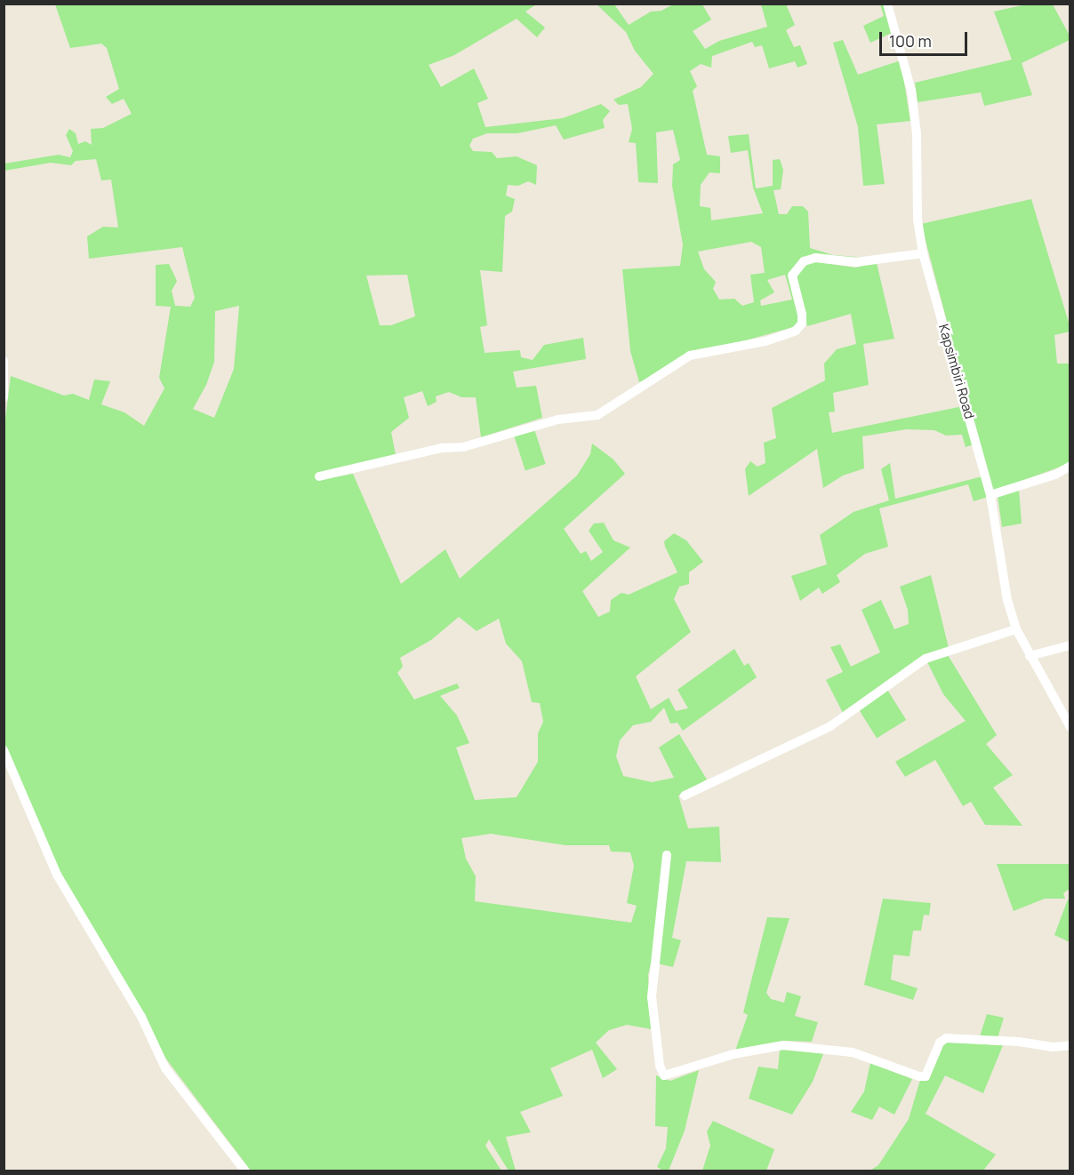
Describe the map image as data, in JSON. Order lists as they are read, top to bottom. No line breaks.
{"streets":{"street":["Kapsimbiri Road"]},"scale_bar":"100 m"}
